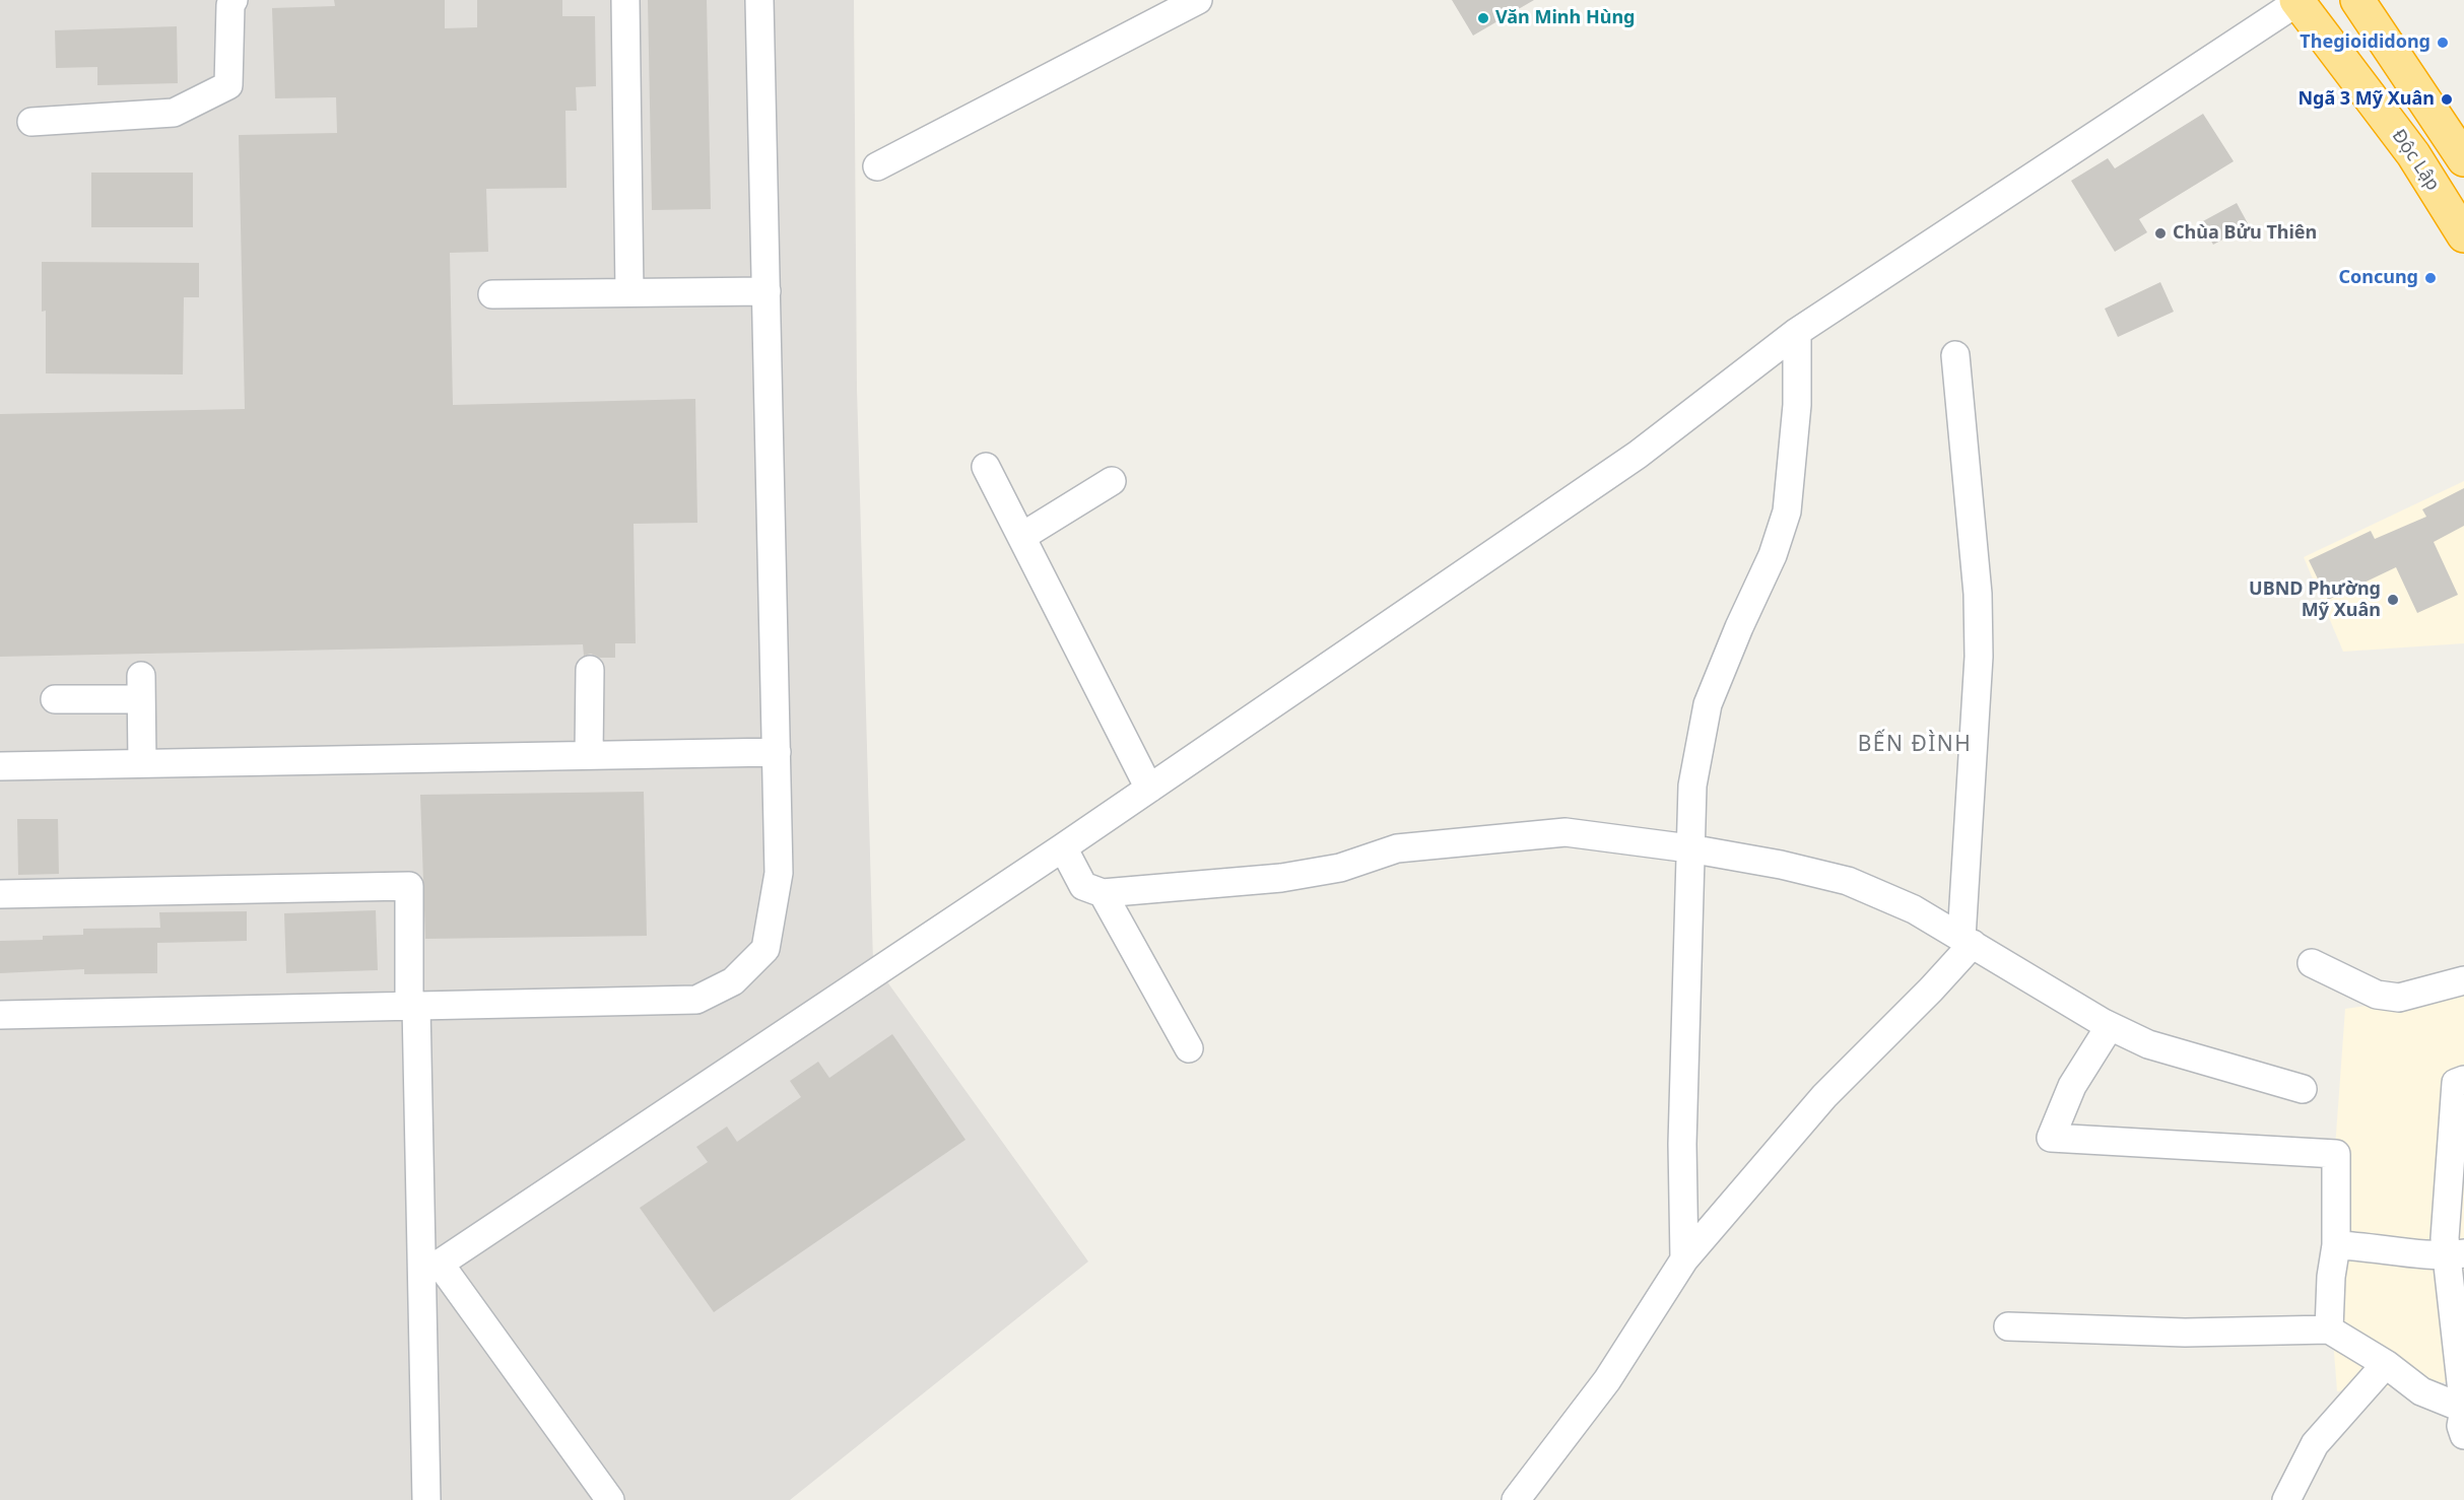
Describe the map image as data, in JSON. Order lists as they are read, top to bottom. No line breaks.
{"streets":{"highway":["Độc Lập"]},"districts":["BẾN ĐÌNH"],"places":["Văn Minh Hùng","Thegioididong","Ngã 3 Mỹ Xuân","Chùa Bửu Thiên","Concung","UBND Phường Mỹ Xuân"]}
